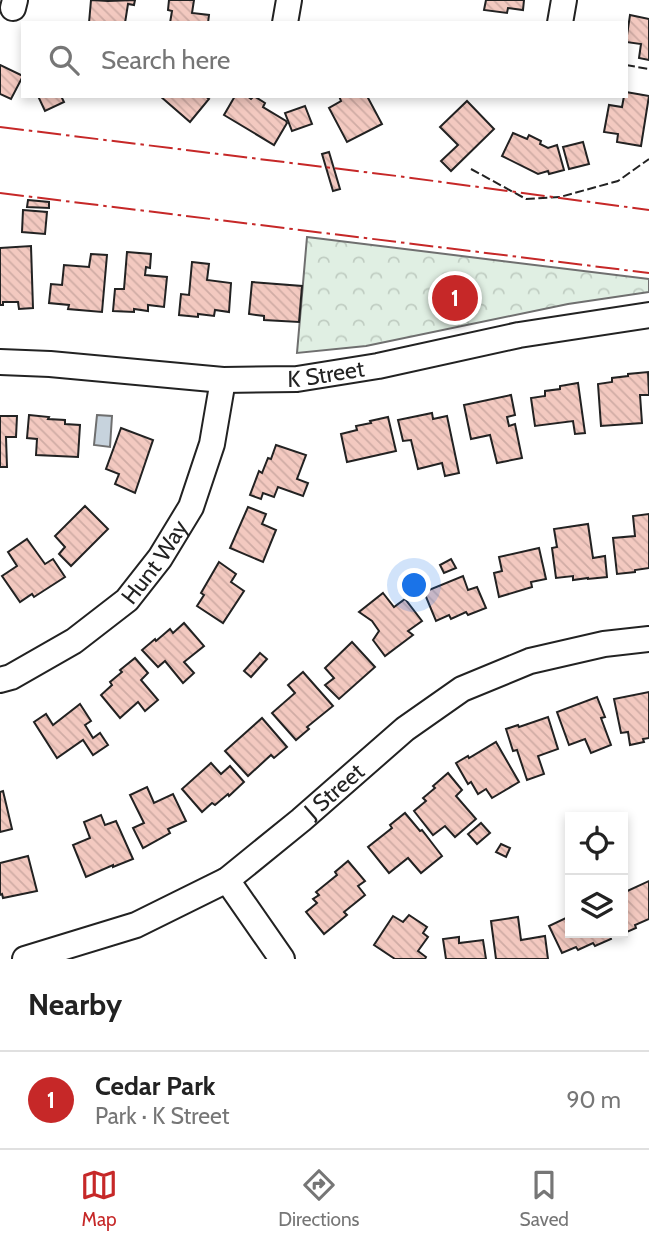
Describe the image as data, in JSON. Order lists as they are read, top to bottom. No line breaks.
{"streets":{"street":["K Street","Hunt Way","J Street"]},"crossings":[["K Street","Hunt Way"]],"page":{"search":"Search here","pins":"1","heading":"Nearby","list":[{"mark":"1","name":"Cedar Park","note":"Park · K Street","value":"90 m"}],"nav":["Map","Directions","Saved"]}}
